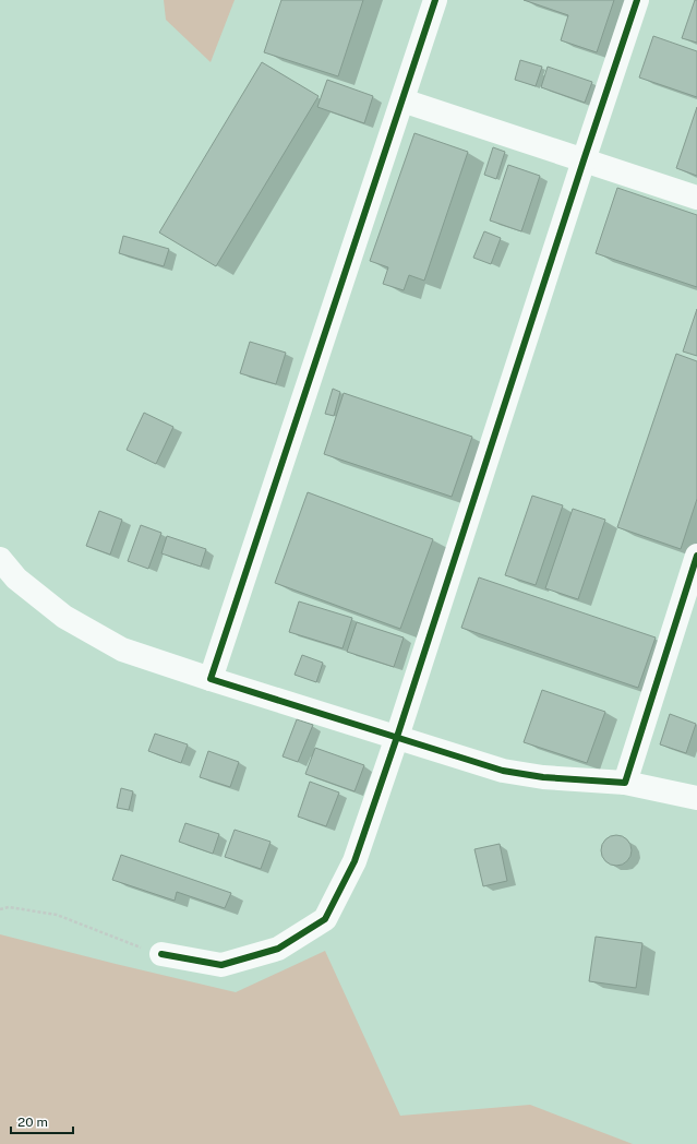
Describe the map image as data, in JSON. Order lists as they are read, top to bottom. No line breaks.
{"scale_bar":"20 m"}
